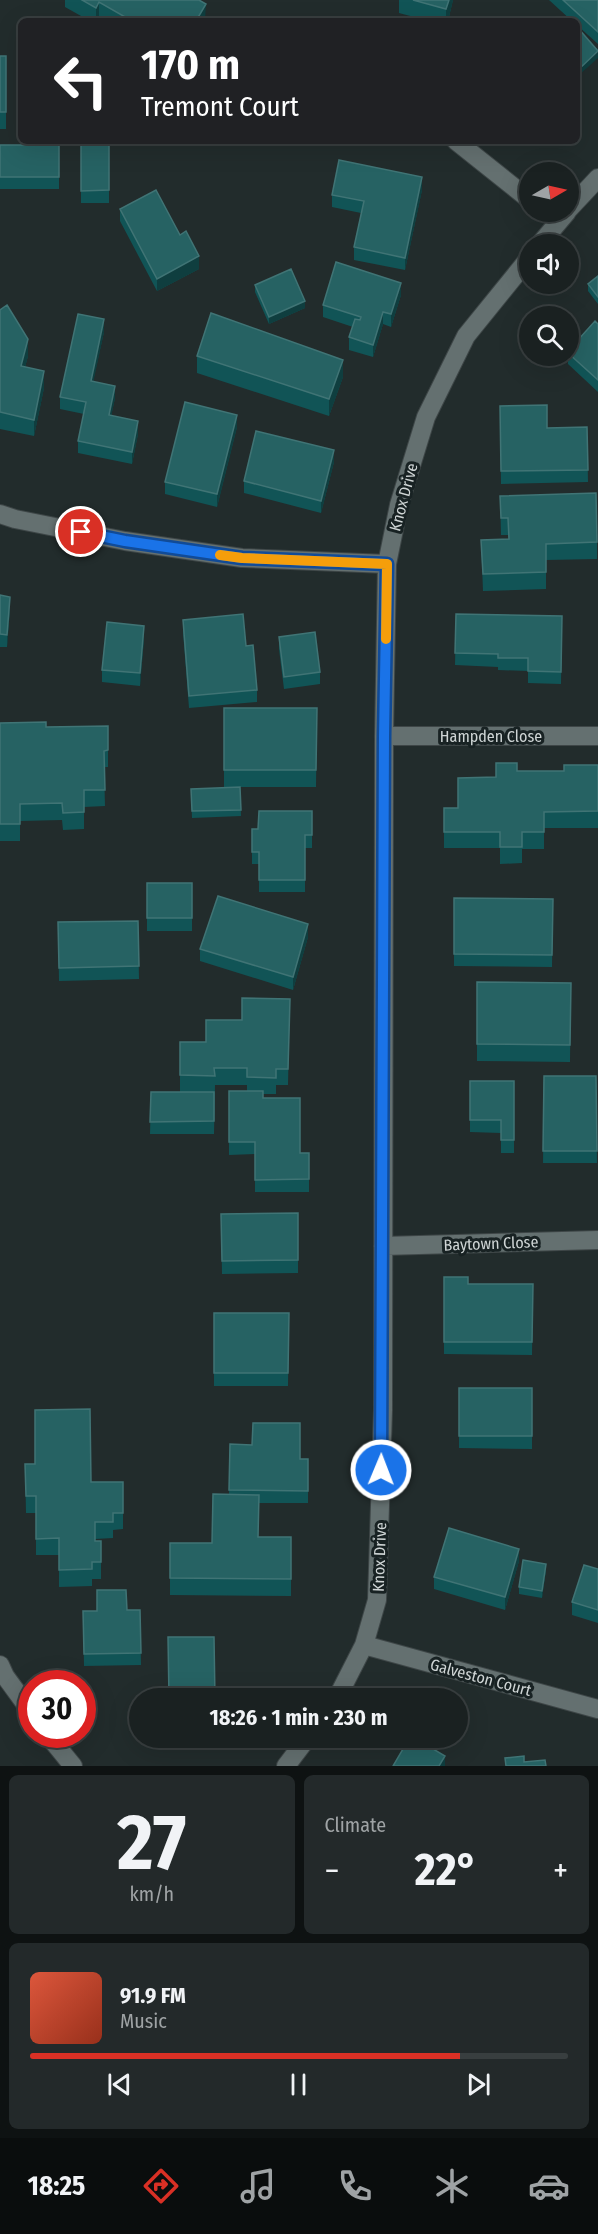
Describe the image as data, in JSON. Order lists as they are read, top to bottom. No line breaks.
{"streets":{"street":["Knox Drive","Hampden Close","Baytown Close","Galveston Court"]},"crossings":[["Knox Drive","Hampden Close"],["Knox Drive","Baytown Close"],["Knox Drive","Galveston Court"]],"north":"right","page":{"turn":["170 m","Tremont Court"],"limit":"30","trip":"18:26 · 1 min · 230 m","tile":[["27","km/h"],"Climate"],"heat":["−","22°","+"],"song":["91.9 FM","Music"],"tabs":"18:25"}}
